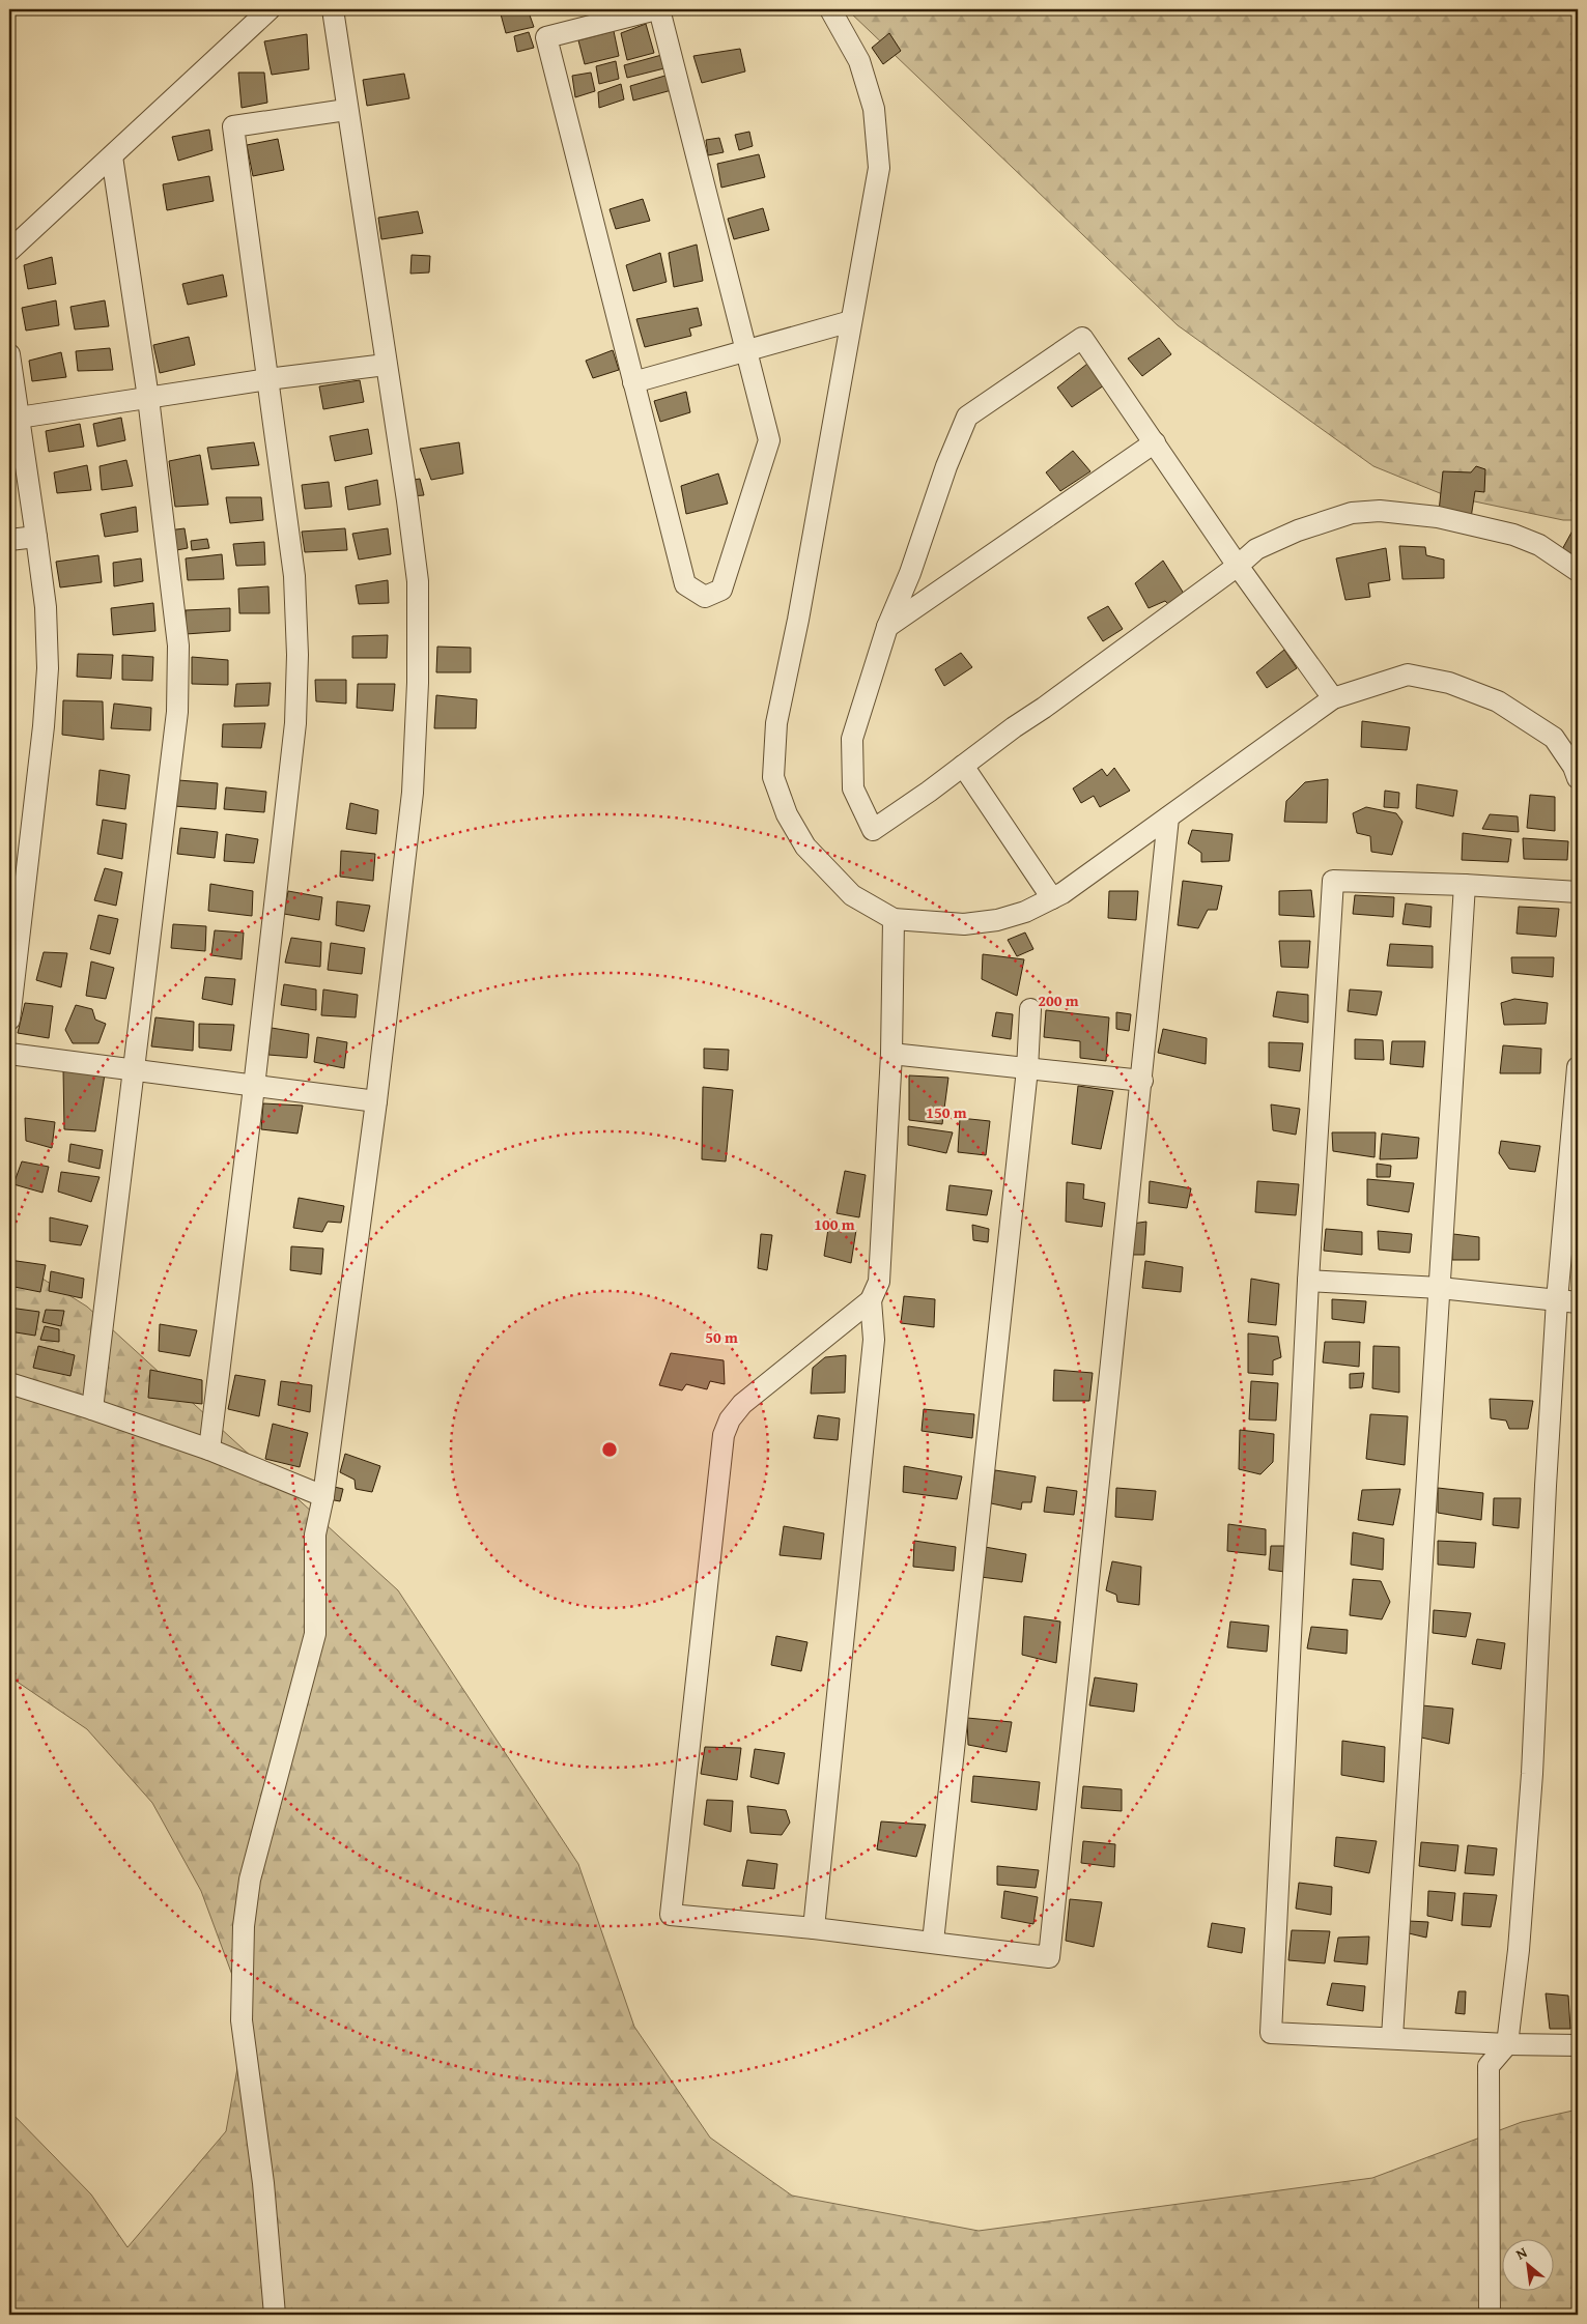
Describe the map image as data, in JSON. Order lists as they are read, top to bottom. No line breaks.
{"north":"top left","rings":["200 m","150 m","100 m","50 m"]}
